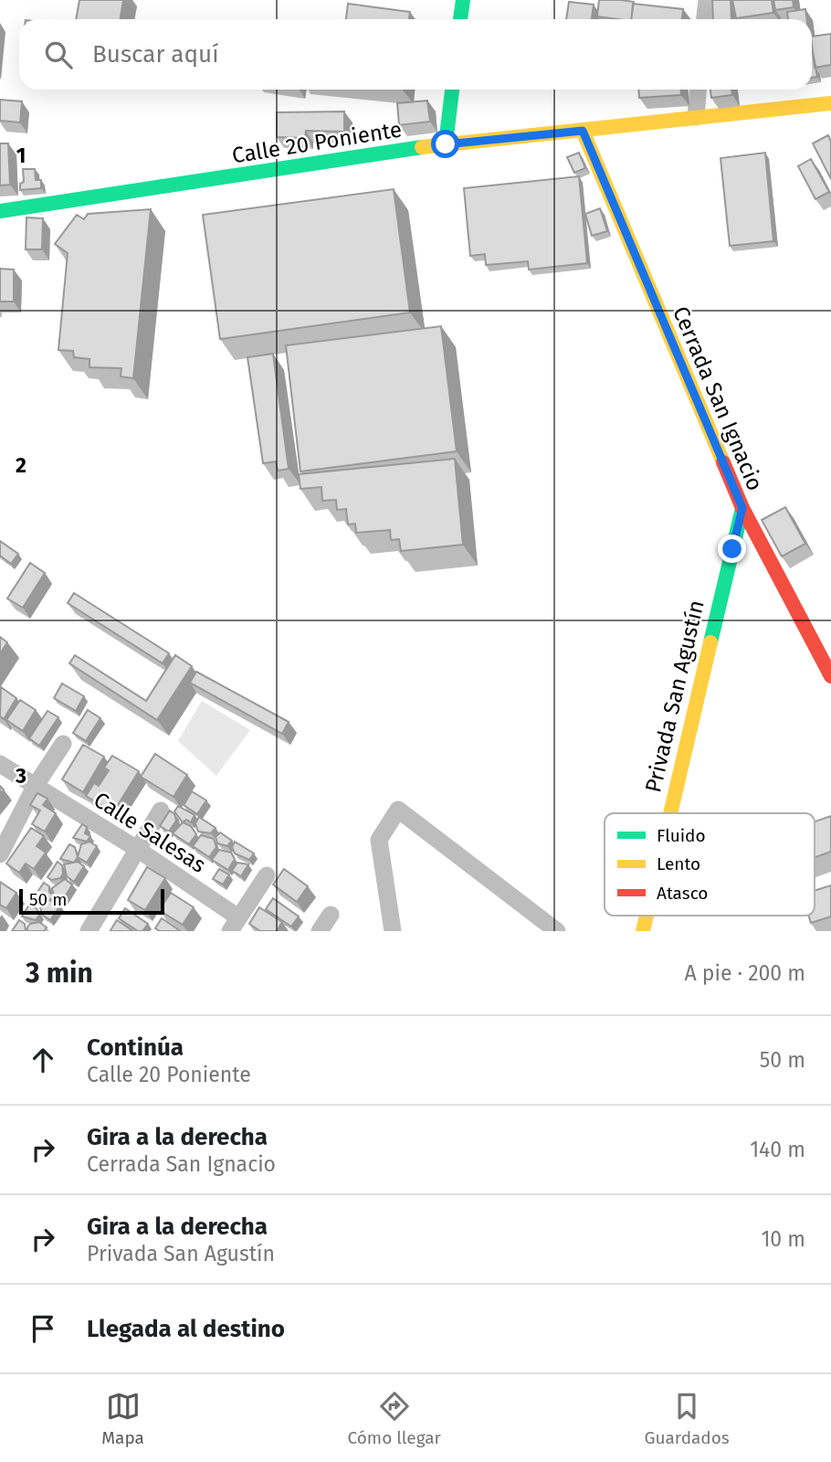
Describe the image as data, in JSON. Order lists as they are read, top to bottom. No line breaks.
{"streets":{"street":["Calle 20 Poniente","Cerrada San Ignacio","Privada San Agustín","Calle Salesas"]},"crossings":[["Calle 20 Poniente","Cerrada San Ignacio"],["Cerrada San Ignacio","Privada San Agustín"]],"legend":["Fluido","Lento","Atasco"],"scale_bar":"50 m","page":{"search":"Buscar aquí","scale":"50 m","heading":["3 min","A pie · 200 m"],"list":[["Continúa","Calle 20 Poniente","50 m"],["Gira a la derecha","Cerrada San Ignacio","140 m"],["Gira a la derecha","Privada San Agustín","10 m"],"Llegada al destino"],"nav":["Mapa","Cómo llegar","Guardados"]},"grid":{"rows":["1","2","3"]}}
